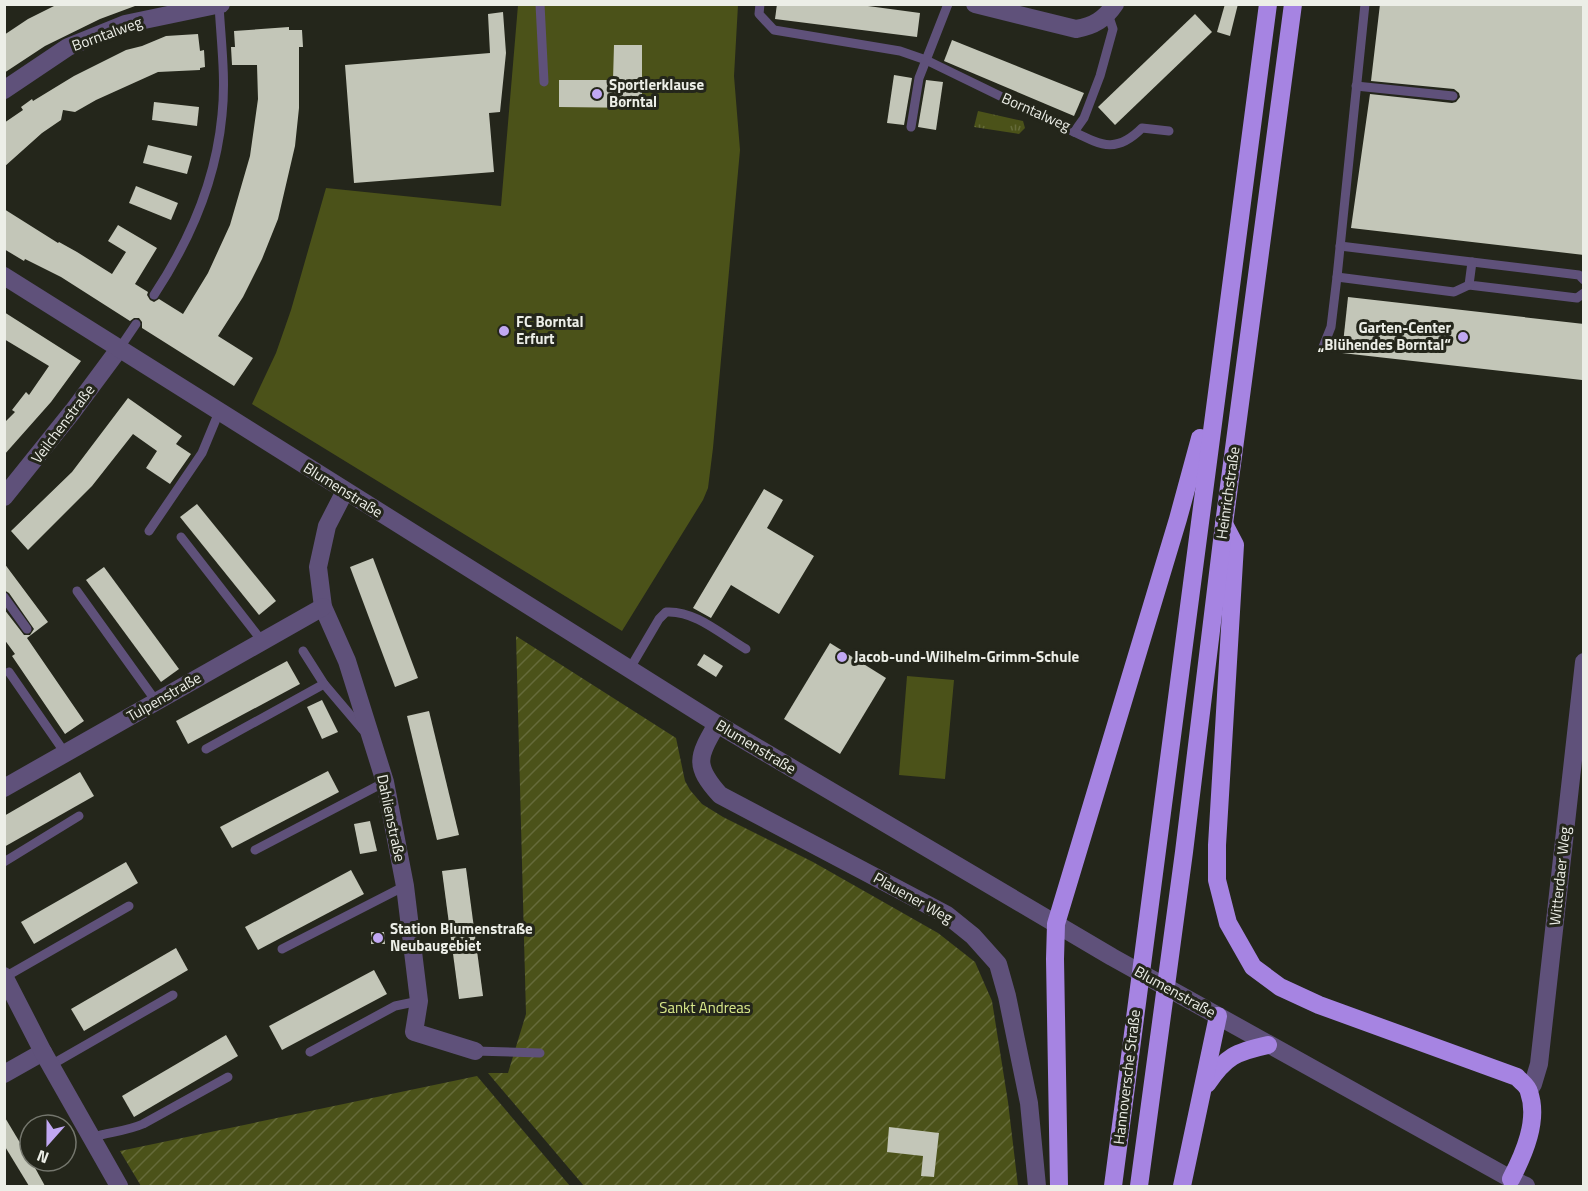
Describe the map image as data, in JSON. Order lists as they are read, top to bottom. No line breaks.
{"streets":{"highway":["Heinrichstraße","Hannoversche Straße"],"street":["Borntalweg","Veilchenstraße","Blumenstraße","Tulpenstraße","Dahlienstraße","Witterdaer Weg","Plauener Weg"]},"crossings":[["Veilchenstraße","Blumenstraße"],["Blumenstraße","Dahlienstraße"],["Blumenstraße","Plauener Weg"],["Heinrichstraße","Hannoversche Straße"],["Tulpenstraße","Dahlienstraße"]],"parks":["Sankt Andreas"],"places":["Sportlerklause Borntal","FC Borntal Erfurt","Garten-Center „Blühendes Borntal“","Jacob-und-Wilhelm-Grimm-Schule","Station Blumenstraße Neubaugebiet"],"north":"bottom"}
